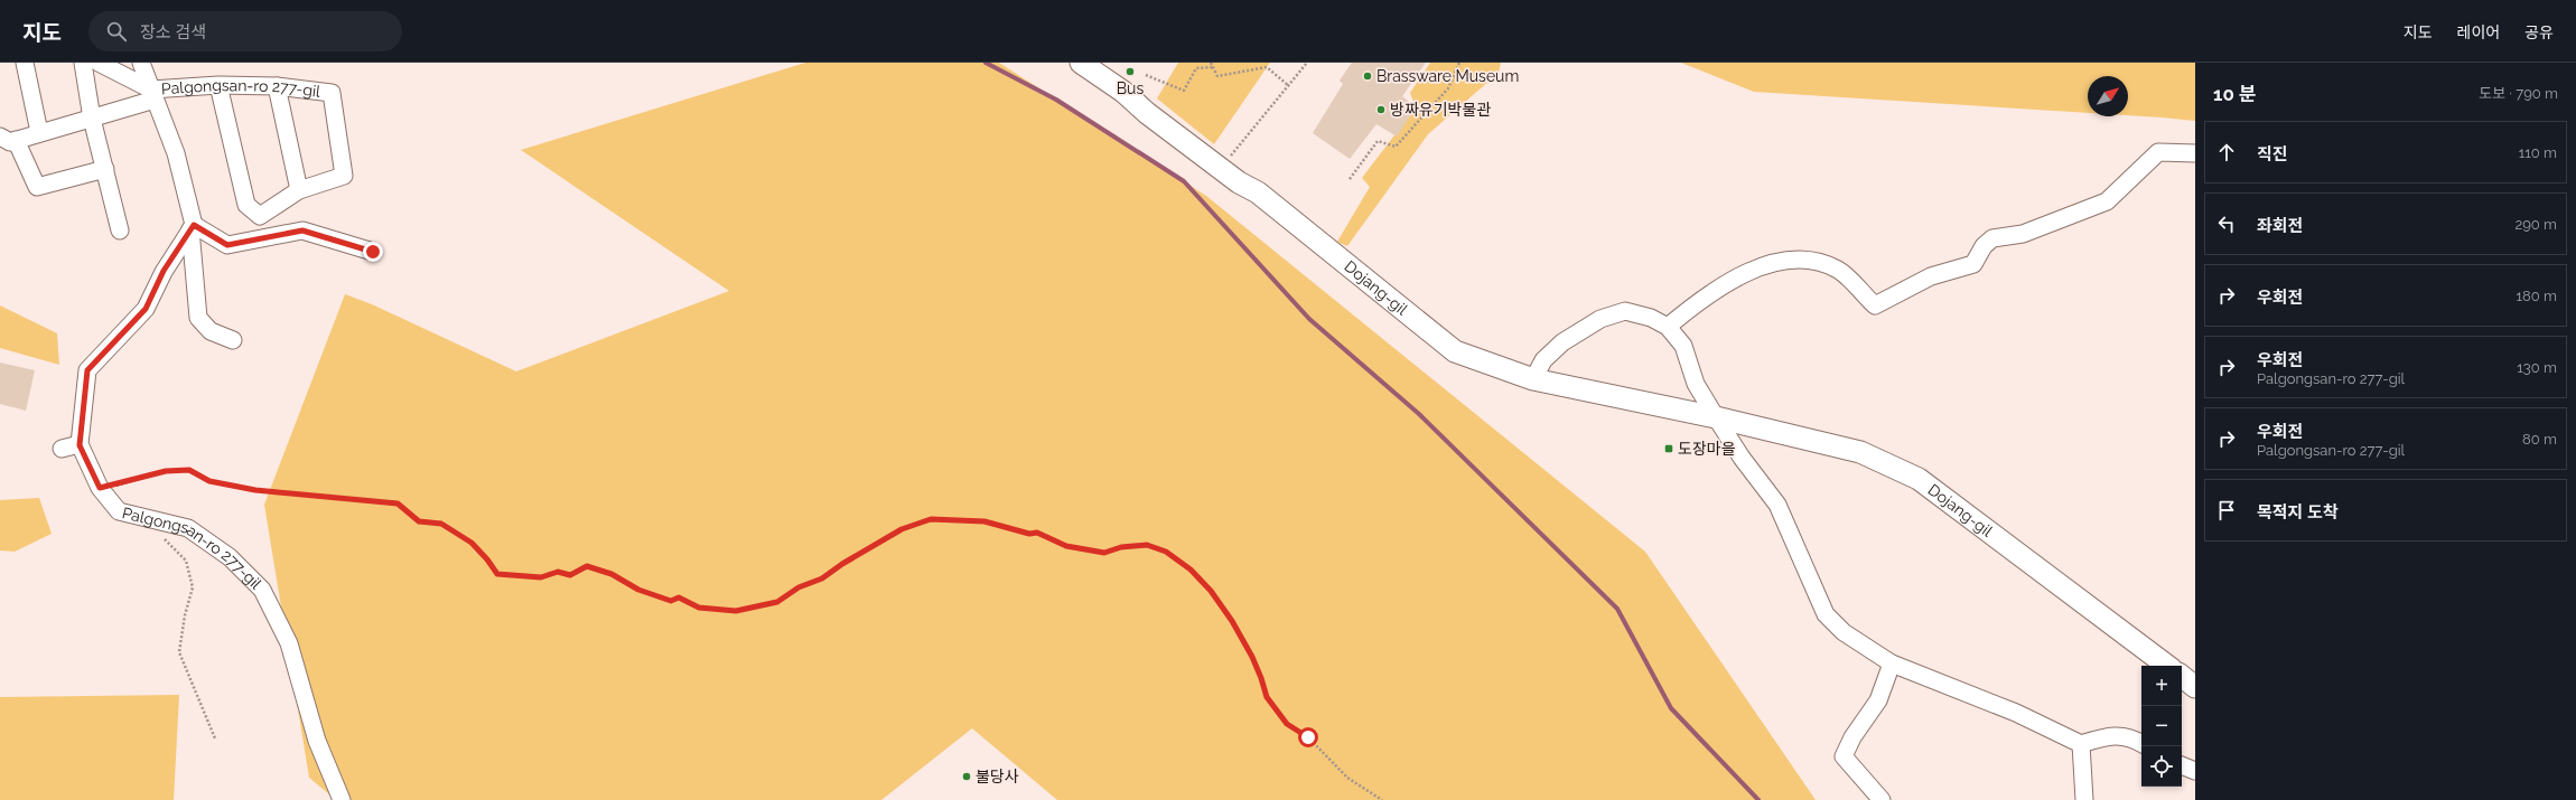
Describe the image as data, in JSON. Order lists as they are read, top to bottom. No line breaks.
{"streets":{"street":["Palgongsan-ro 277-gil","Dojang-gil"]},"places":{"other":["Bus","Brassware Museum","방짜유기박물관","불당사"],"transit":["도장마을"]},"north":"top right","page":{"header":"지도","search":"장소 검색","nav":["지도","레이어","공유"],"heading":["10 분","도보 · 790 m"],"list":[["직진","110 m"],["좌회전","290 m"],["우회전","180 m"],["우회전","Palgongsan-ro 277-gil","130 m"],["우회전","Palgongsan-ro 277-gil","80 m"],"목적지 도착"],"map_buttons":["+","−"]}}
